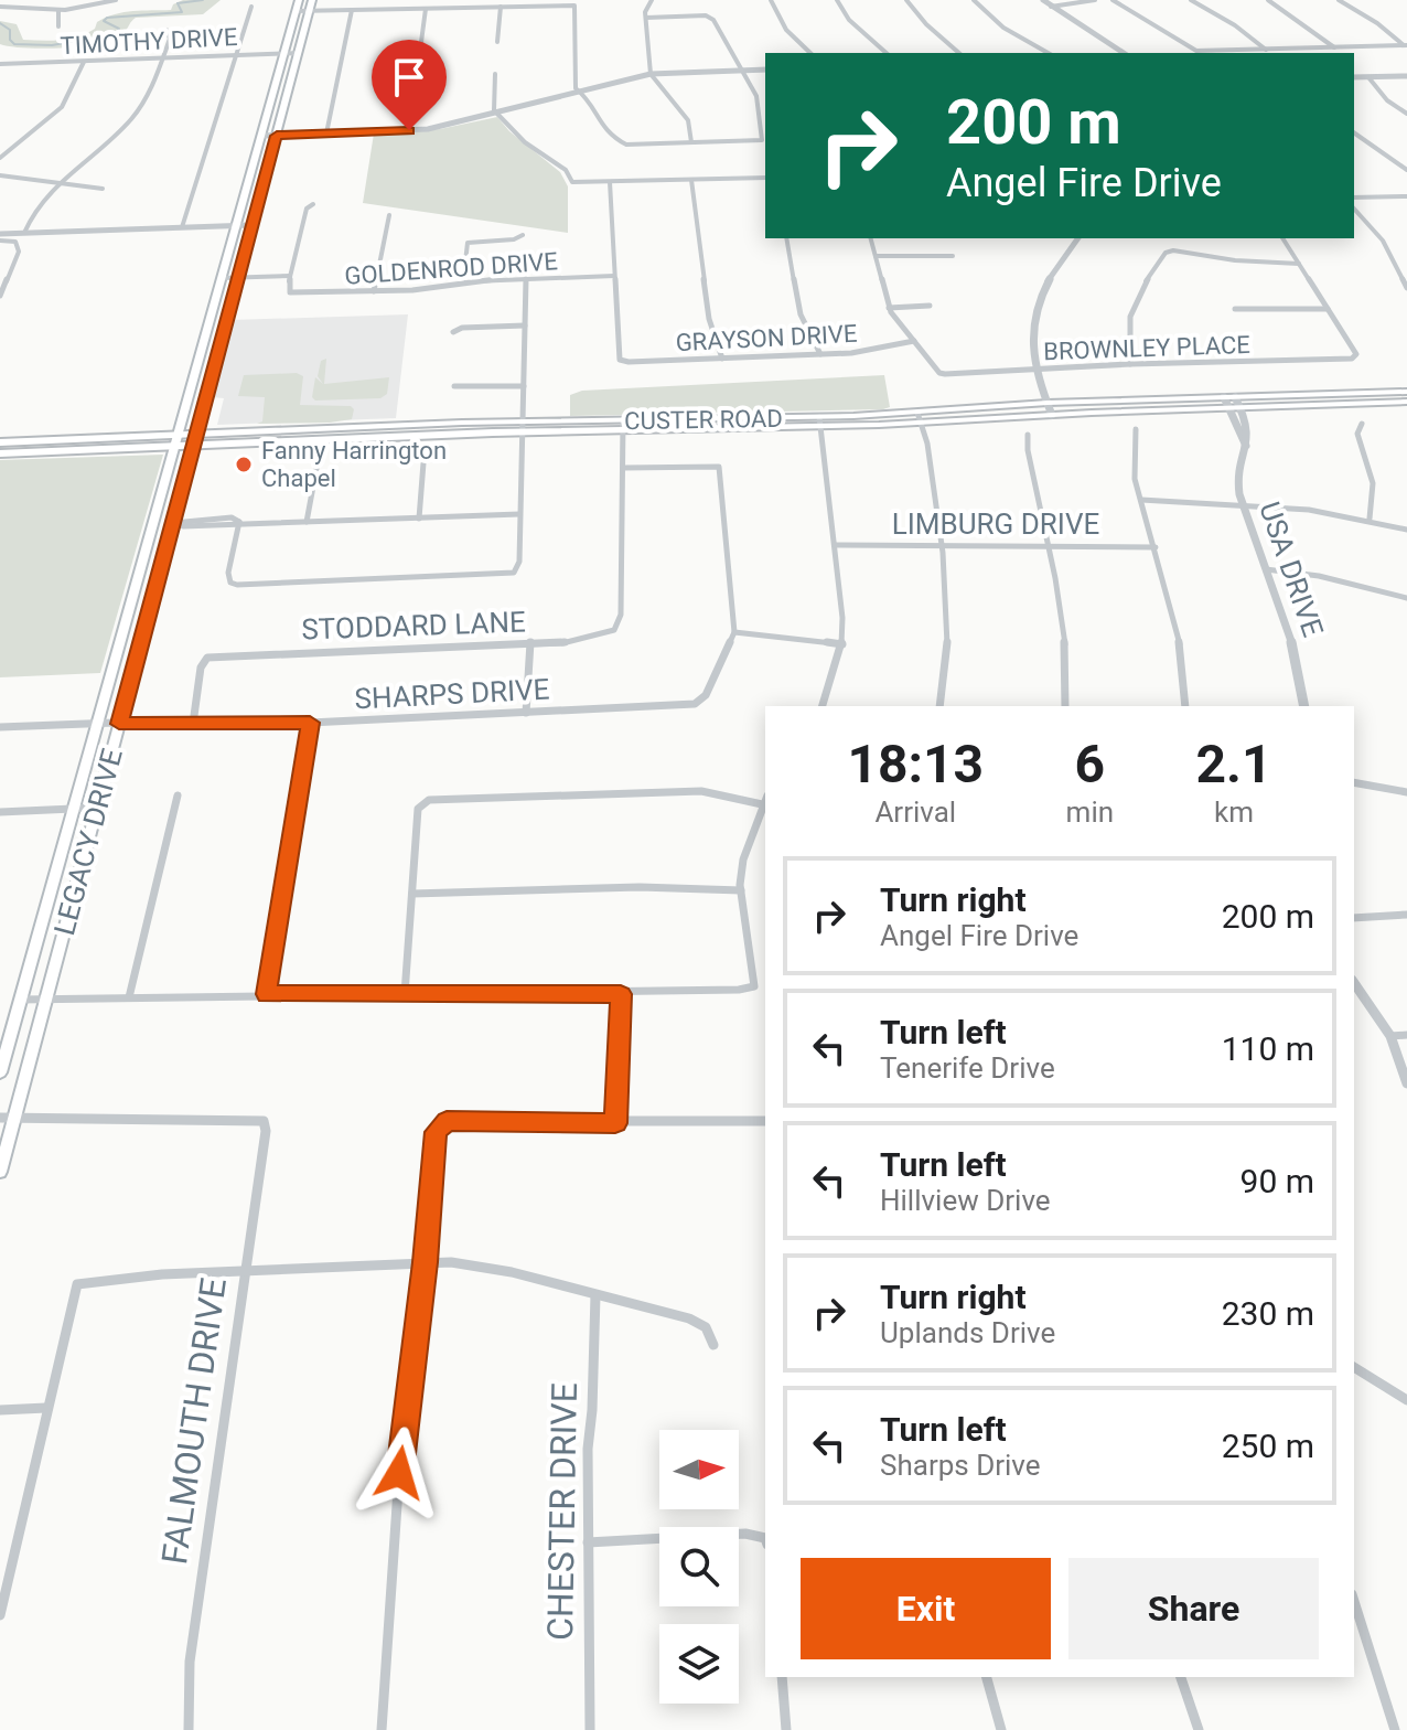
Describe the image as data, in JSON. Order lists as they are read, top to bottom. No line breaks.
{"streets":{"main road":["CUSTER ROAD","LEGACY DRIVE"],"street":["TIMOTHY DRIVE","GOLDENROD DRIVE","GRAYSON DRIVE","BROWNLEY PLACE","LIMBURG DRIVE","USA DRIVE","STODDARD LANE","SHARPS DRIVE","FALMOUTH DRIVE","CHESTER DRIVE"]},"crossings":[["TIMOTHY DRIVE","LEGACY DRIVE"],["GOLDENROD DRIVE","GRAYSON DRIVE"],["GRAYSON DRIVE","BROWNLEY PLACE"],["CUSTER ROAD","USA DRIVE"],["CUSTER ROAD","LEGACY DRIVE"],["STODDARD LANE","SHARPS DRIVE"],["SHARPS DRIVE","LEGACY DRIVE"],["LEGACY DRIVE","FALMOUTH DRIVE"]],"places":["Fanny Harrington Chapel"],"north":"right","page":{"turn":["200 m","Angel Fire Drive"],"eta":["18:13","Arrival","6","min","2.1","km"],"list":[{"name":"Turn right","note":"Angel Fire Drive","value":"200 m"},{"name":"Turn left","note":"Tenerife Drive","value":"110 m"},{"name":"Turn left","note":"Hillview Drive","value":"90 m"},{"name":"Turn right","note":"Uplands Drive","value":"230 m"},{"name":"Turn left","note":"Sharps Drive","value":"250 m"}],"buttons":["Exit","Share"]}}
